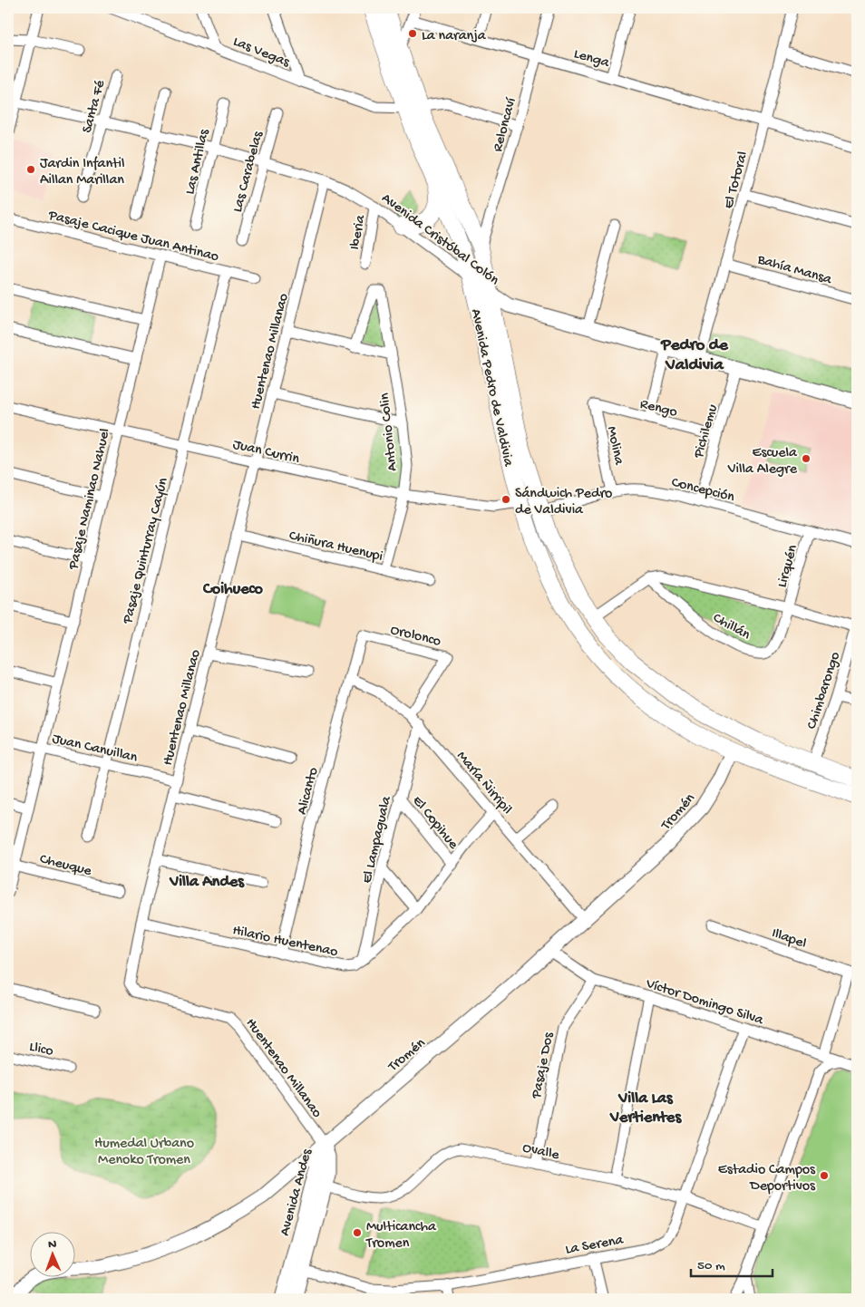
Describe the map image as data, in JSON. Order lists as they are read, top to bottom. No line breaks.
{"streets":{"main road":["Avenida Pedro de Valdivia"],"street":["Las Vegas","Lenga","Santa Fé","Reloncaví","Las Antillas","Las Carabelas","El Totoral","Iberia","Pasaje Cacique Juan Antinao","Avenida Cristóbal Colón","Bahía Mansa","Huentenao Millanao","Rengo","Pichilemu","Antonio Colin","Molina","Juan Currin","Concepción","Pasaje Naminao Nahuel","Chiñura Huenupi","Pasaje Quinturray Cayún","Lirquén","Chillán","Orolonco","Chimbarongo","Juan Canuillan","María Ñirripil","Alicanto","Tromén","El Copihue","El Lampaguala","Cheuque","Illapel","Hilario Huentenao","Víctor Domingo Silva","Llico","Pasaje Dos","Ovalle","Avenida Andes","La Serena"]},"crossings":[["Las Vegas","Reloncaví"],["Las Vegas","Avenida Pedro de Valdivia"],["Lenga","Reloncaví"],["Lenga","El Totoral"],["Santa Fé","Avenida Cristóbal Colón"],["Reloncaví","Avenida Pedro de Valdivia"],["Las Antillas","Avenida Cristóbal Colón"],["Las Carabelas","Avenida Cristóbal Colón"],["El Totoral","Avenida Cristóbal Colón"],["El Totoral","Bahía Mansa"],["Iberia","Avenida Cristóbal Colón"],["Pasaje Cacique Juan Antinao","Pasaje Naminao Nahuel"],["Pasaje Cacique Juan Antinao","Pasaje Quinturray Cayún"],["Avenida Cristóbal Colón","Huentenao Millanao"],["Avenida Cristóbal Colón","Avenida Pedro de Valdivia"],["Avenida Cristóbal Colón","Pichilemu"],["Huentenao Millanao","Juan Currin"],["Huentenao Millanao","Chiñura Huenupi"],["Huentenao Millanao","Juan Canuillan"],["Huentenao Millanao","Tromén"],["Huentenao Millanao","Hilario Huentenao"],["Huentenao Millanao","Avenida Andes"],["Avenida Pedro de Valdivia","Juan Currin"],["Avenida Pedro de Valdivia","Concepción"],["Avenida Pedro de Valdivia","Chimbarongo"],["Avenida Pedro de Valdivia","Tromén"],["Rengo","Pichilemu"],["Rengo","Molina"],["Pichilemu","Concepción"],["Antonio Colin","Juan Currin"],["Antonio Colin","Chiñura Huenupi"],["Molina","Concepción"],["Juan Currin","Pasaje Naminao Nahuel"],["Juan Currin","Pasaje Quinturray Cayún"],["Concepción","Lirquén"],["Pasaje Naminao Nahuel","Juan Canuillan"],["Pasaje Naminao Nahuel","Cheuque"],["Pasaje Quinturray Cayún","Juan Canuillan"],["Lirquén","Chillán"],["Chillán","Chimbarongo"],["Orolonco","María Ñirripil"],["Orolonco","Alicanto"],["María Ñirripil","Alicanto"],["María Ñirripil","Tromén"],["María Ñirripil","El Lampaguala"],["María Ñirripil","Hilario Huentenao"],["Alicanto","Hilario Huentenao"],["Tromén","Víctor Domingo Silva"],["Tromén","Avenida Andes"],["El Copihue","El Lampaguala"],["El Copihue","Hilario Huentenao"],["El Lampaguala","Hilario Huentenao"],["Víctor Domingo Silva","Pasaje Dos"],["Víctor Domingo Silva","La Serena"],["Pasaje Dos","Ovalle"],["Ovalle","Avenida Andes"],["Ovalle","La Serena"],["Avenida Andes","La Serena"]],"districts":["Pedro de Valdivia","Coihueco","Villa Andes","Villa Las Vertientes"],"parks":["Humedal Urbano Menoko Tromen"],"places":["La naranja","Jardin Infantil Aillan Marillan","Escuela Villa Alegre","Sándwich Pedro de Valdivia","Estadio Campos Deportivos","Multicancha Tromen"],"scale_bar":"50 m","north":"top"}
